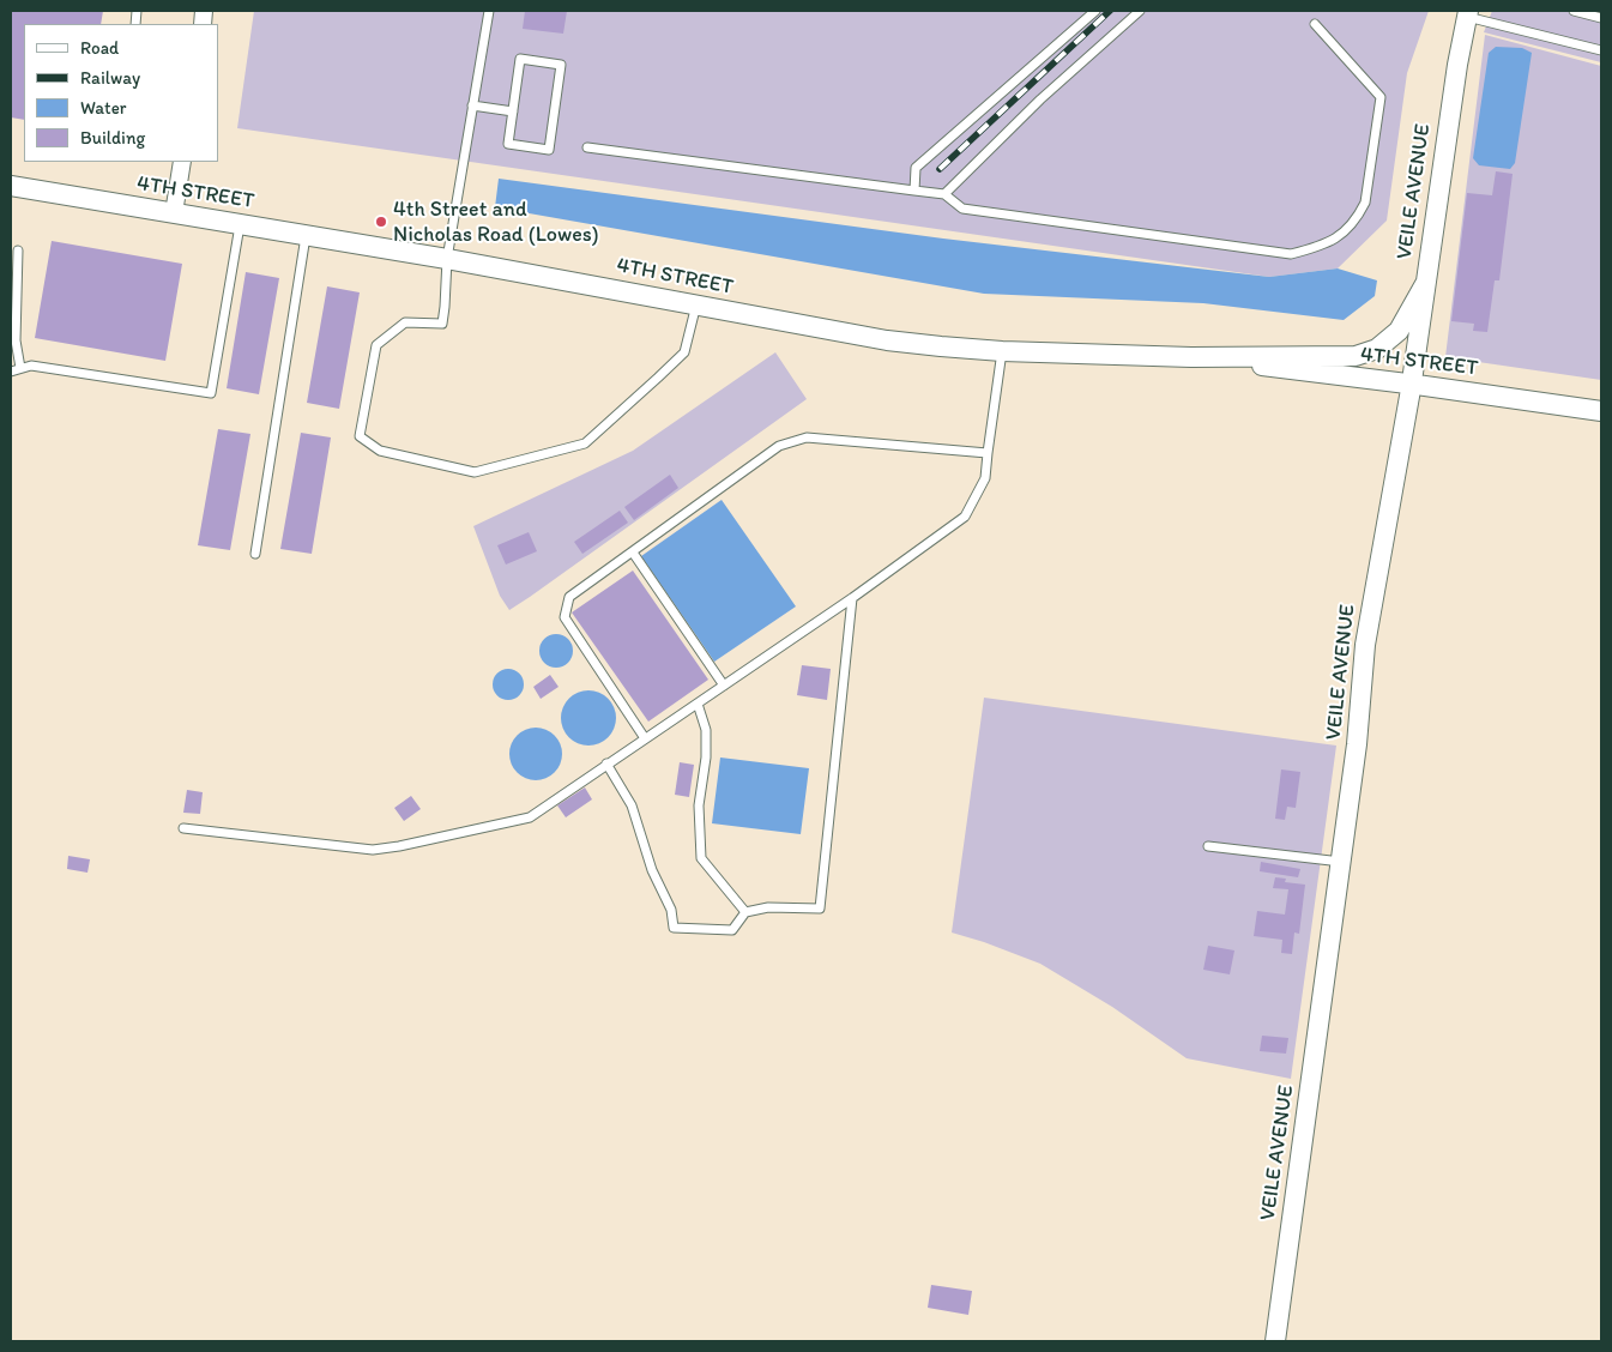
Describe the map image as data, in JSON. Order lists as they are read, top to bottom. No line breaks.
{"streets":{"street":["VEILE AVENUE","4TH STREET"]},"crossings":[["VEILE AVENUE","4TH STREET"]],"places":["4th Street and Nicholas Road (Lowes)"],"legend":["Road","Railway","Water","Building"]}
